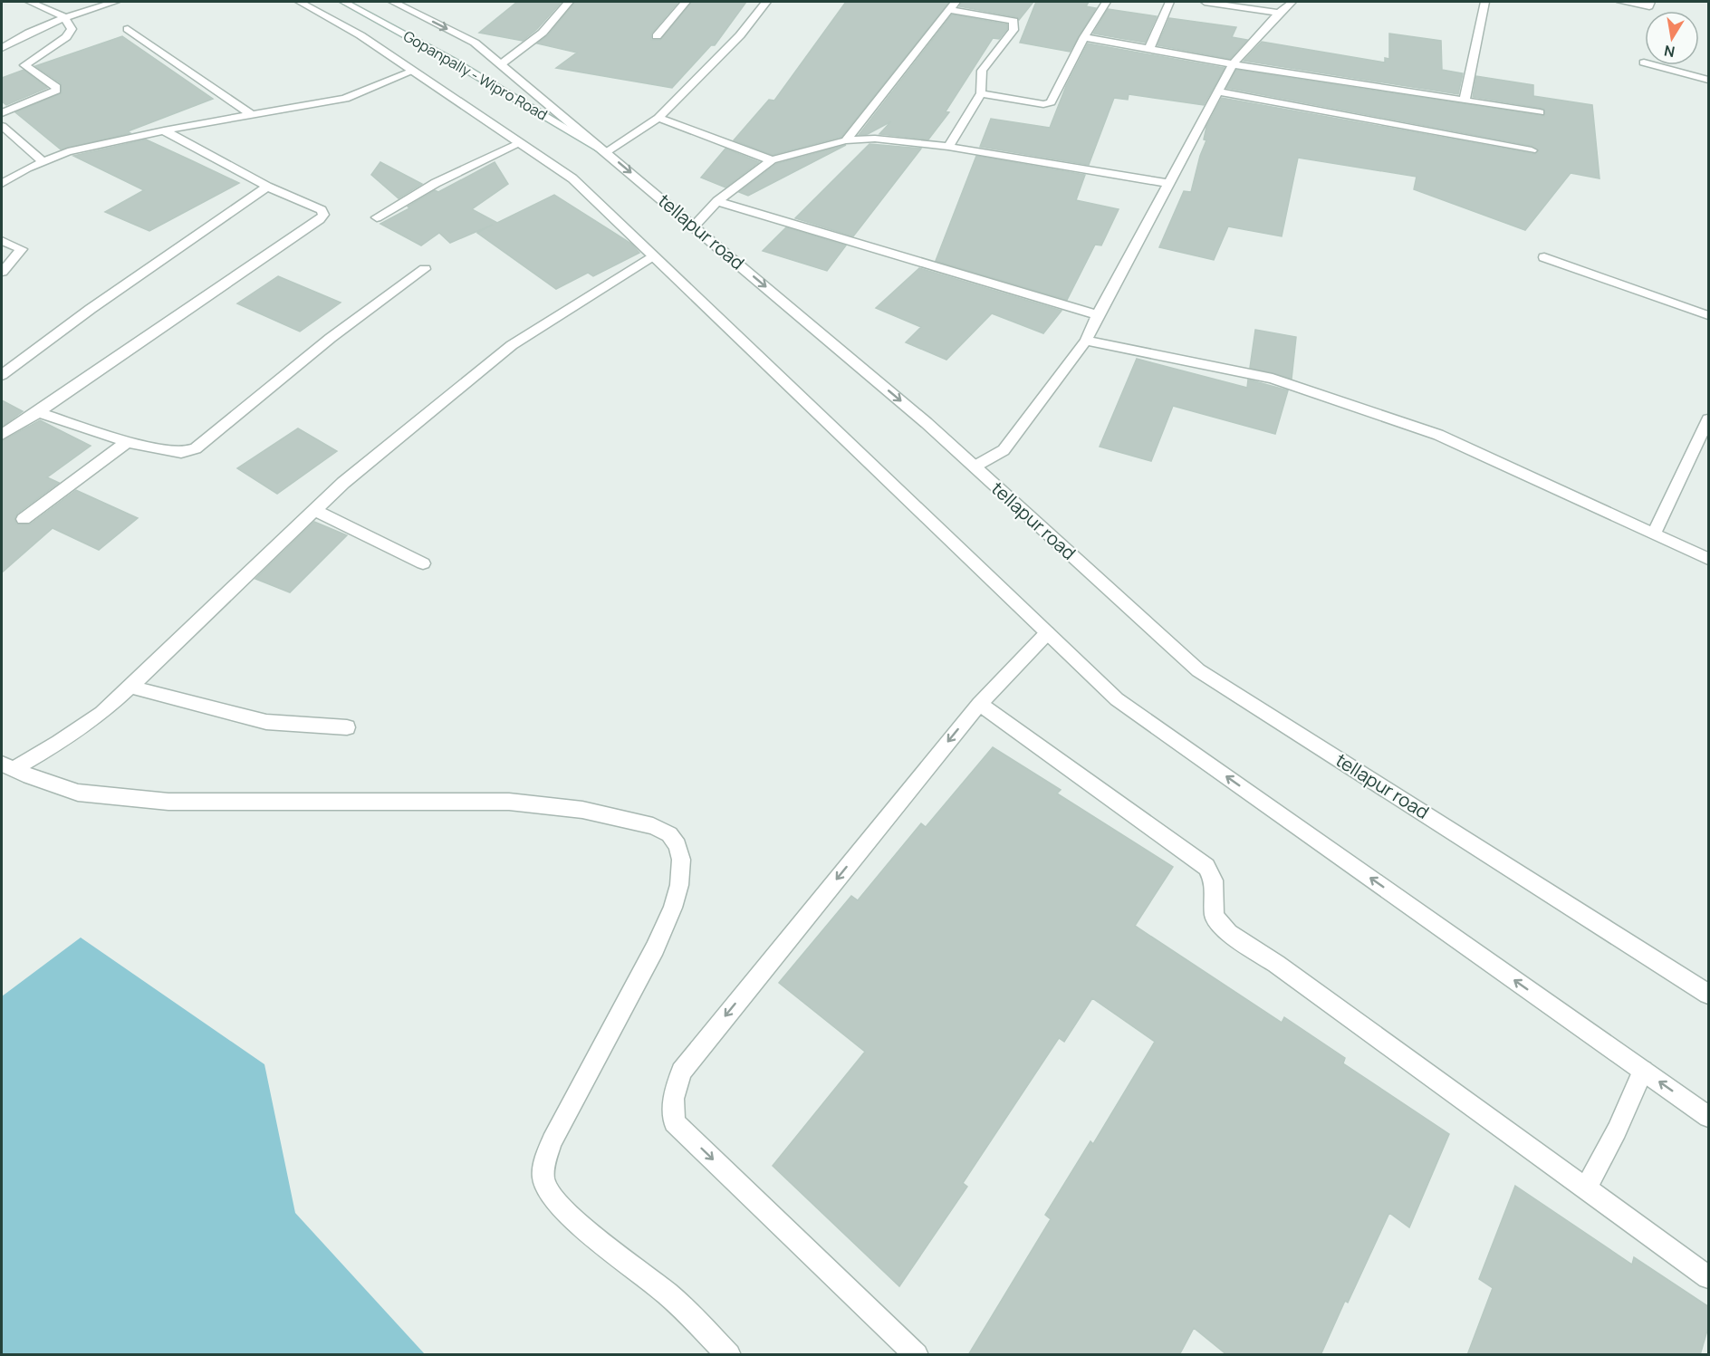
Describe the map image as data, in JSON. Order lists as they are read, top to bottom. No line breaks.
{"streets":{"street":["Gopanpally - Wipro Road","tellapur road"]},"crossings":[["Gopanpally - Wipro Road","tellapur road"]],"north":"bottom"}
